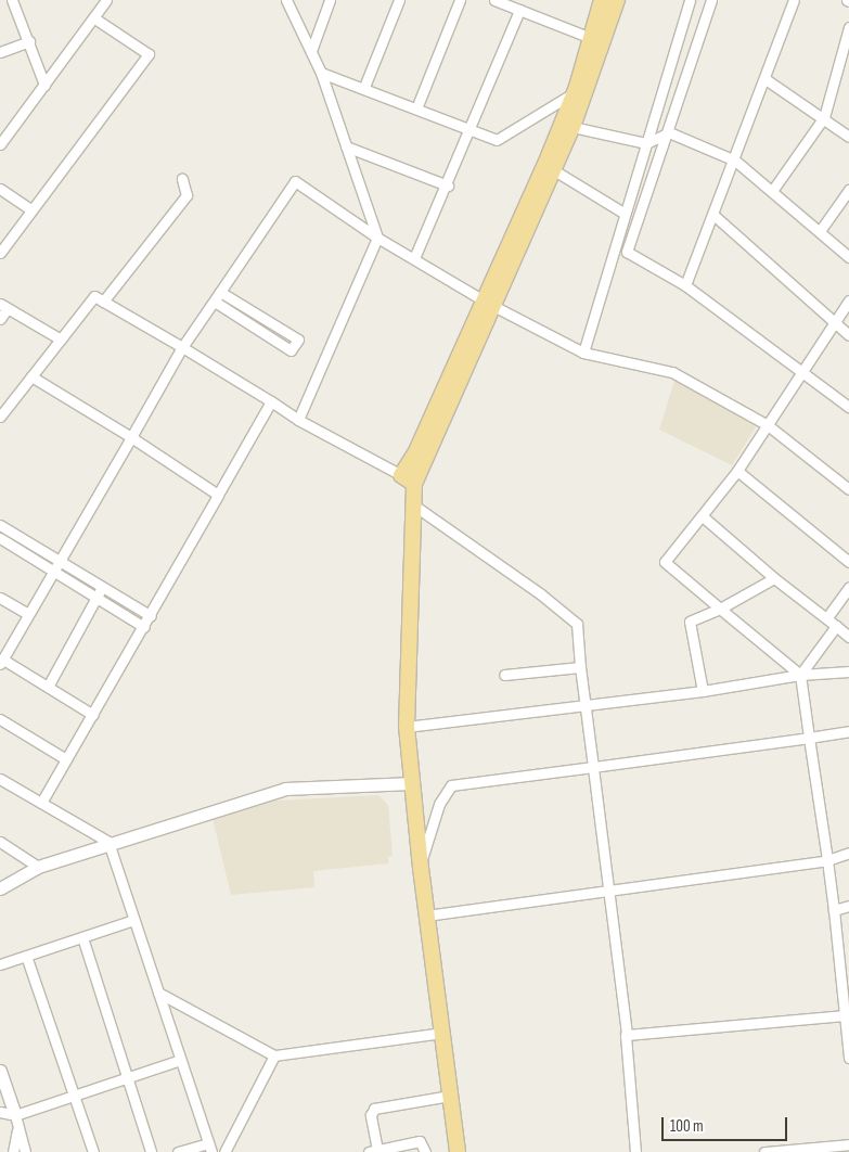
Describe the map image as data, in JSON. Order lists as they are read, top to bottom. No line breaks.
{"scale_bar":"100 m"}
